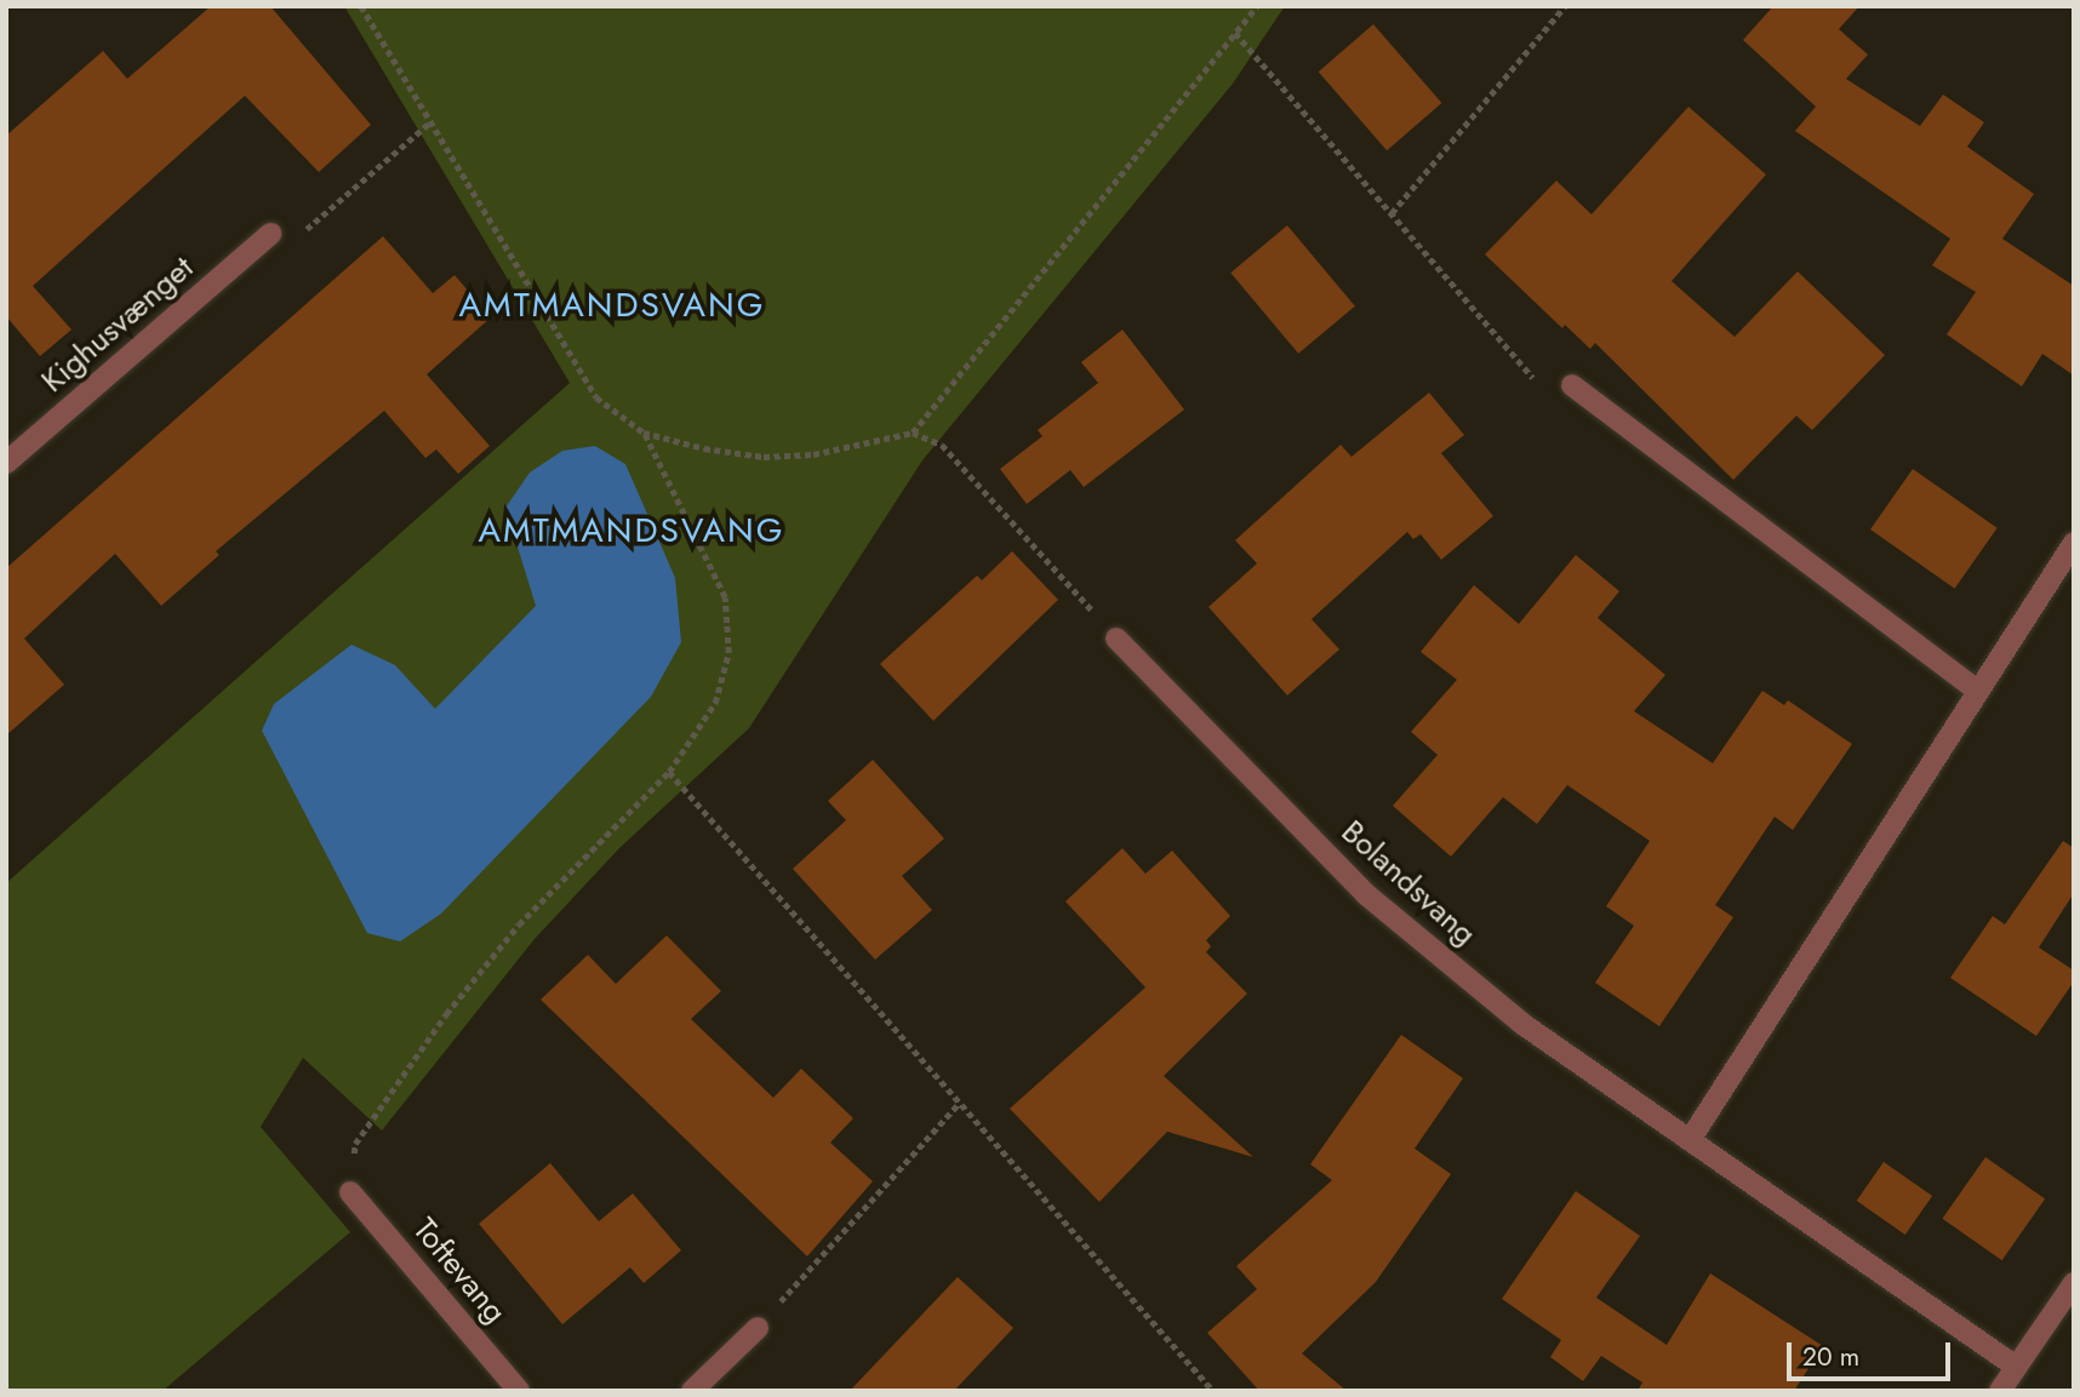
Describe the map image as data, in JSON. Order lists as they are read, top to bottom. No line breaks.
{"streets":{"street":["Kighusvænget","Bolandsvang","Toftevang"]},"districts":["AMTMANDSVANG","AMTMANDSVANG"],"scale_bar":"20 m"}
